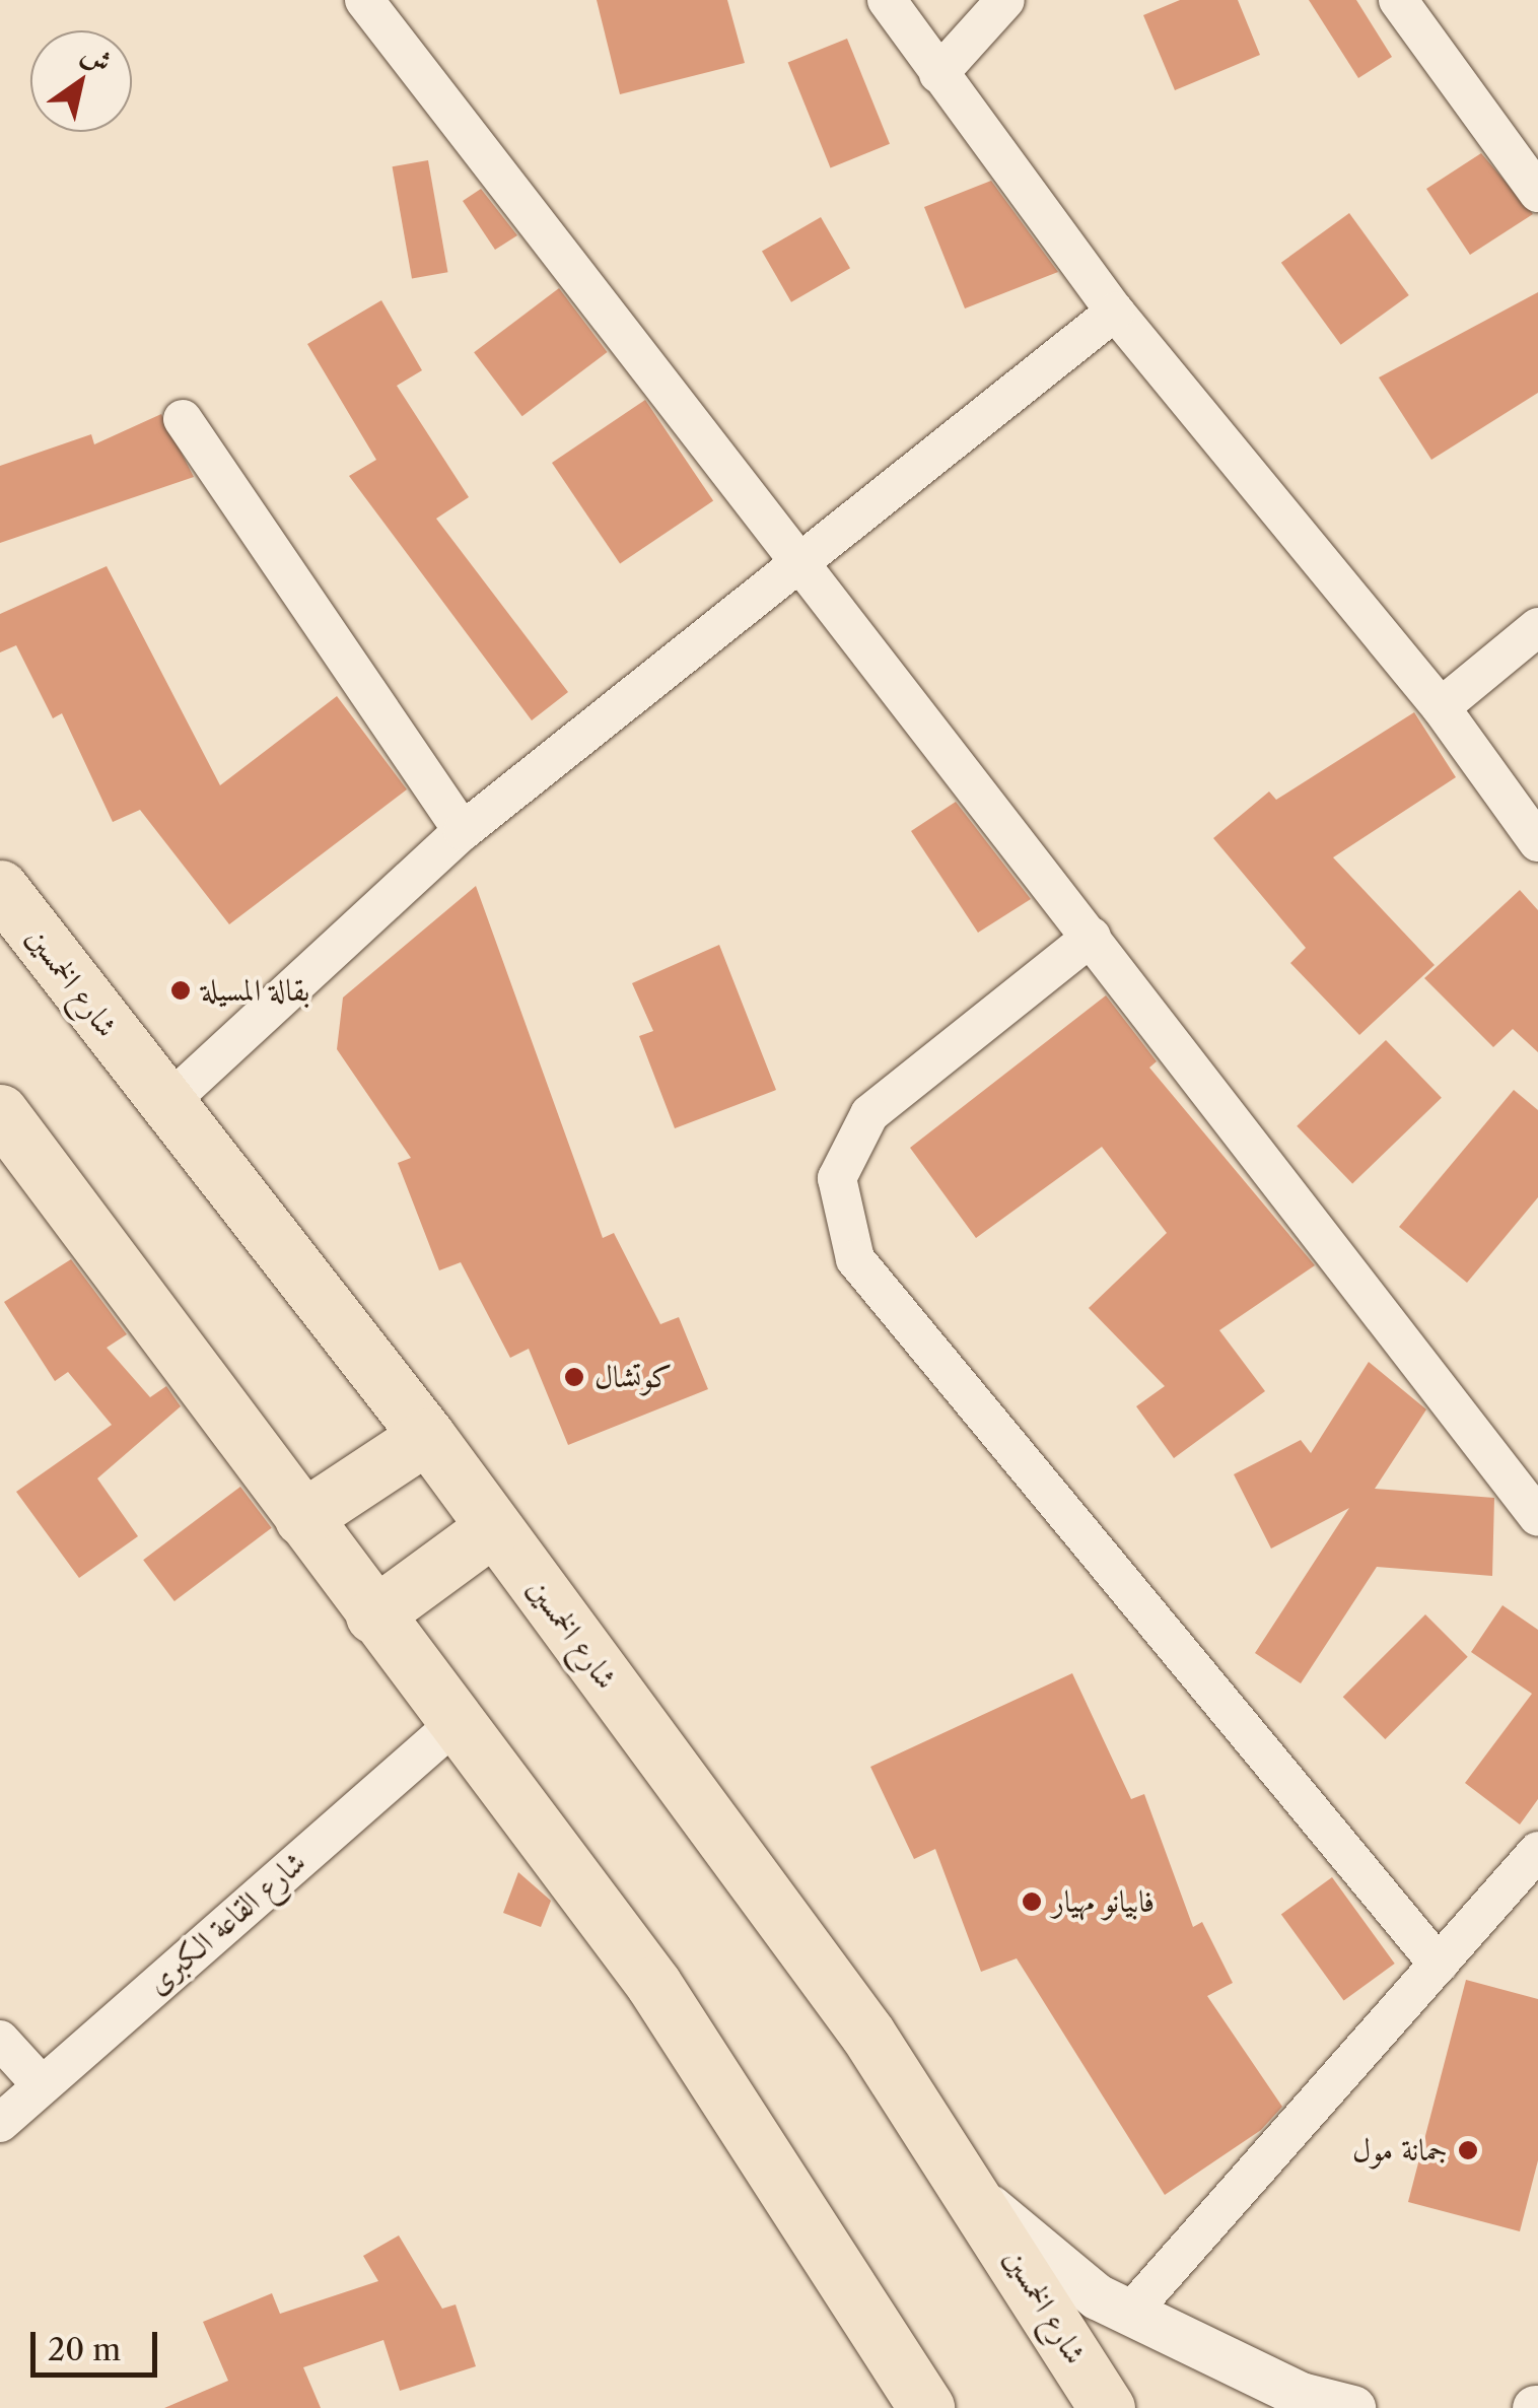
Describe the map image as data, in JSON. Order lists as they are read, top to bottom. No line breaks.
{"streets":{"main road":["شارع الخمسين"],"street":["شارع القاعة الكبرى"]},"places":["بقالة المسيلة","كوتشال","فابيانو مهيار","جمانة مول"],"scale_bar":"20 m","north":"top right"}
